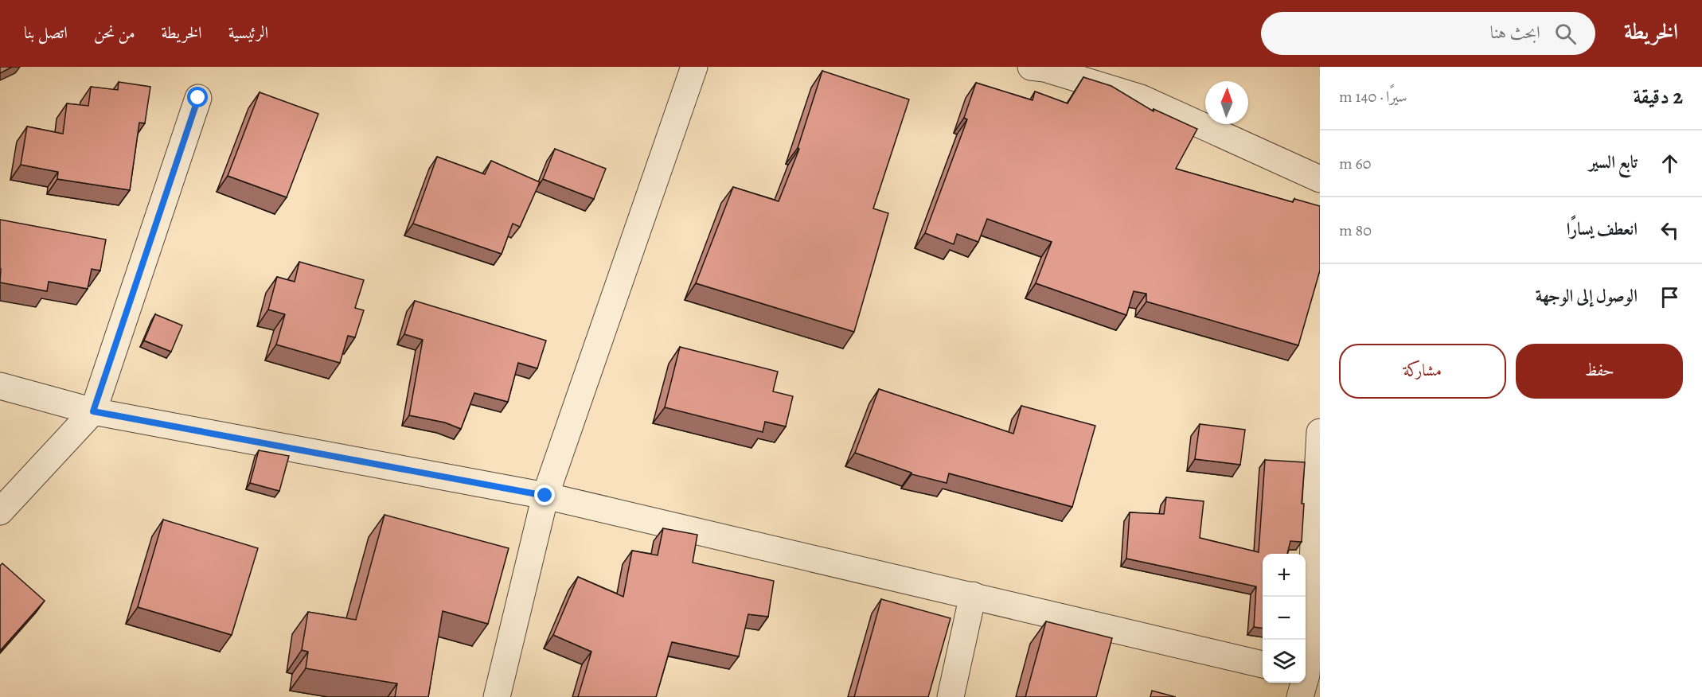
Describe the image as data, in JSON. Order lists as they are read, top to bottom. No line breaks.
{"north":"top","page":{"header":"الخريطة","search":"ابحث هنا","nav":["الرئيسية","الخريطة","من نحن","اتصل بنا"],"heading":["2 دقيقة","سيرًا · 140 m"],"list":[["تابع السير","60 m"],["انعطف يسارًا","80 m"],"الوصول إلى الوجهة"],"buttons":["حفظ","مشاركة"],"map_buttons":["+","−"]}}
